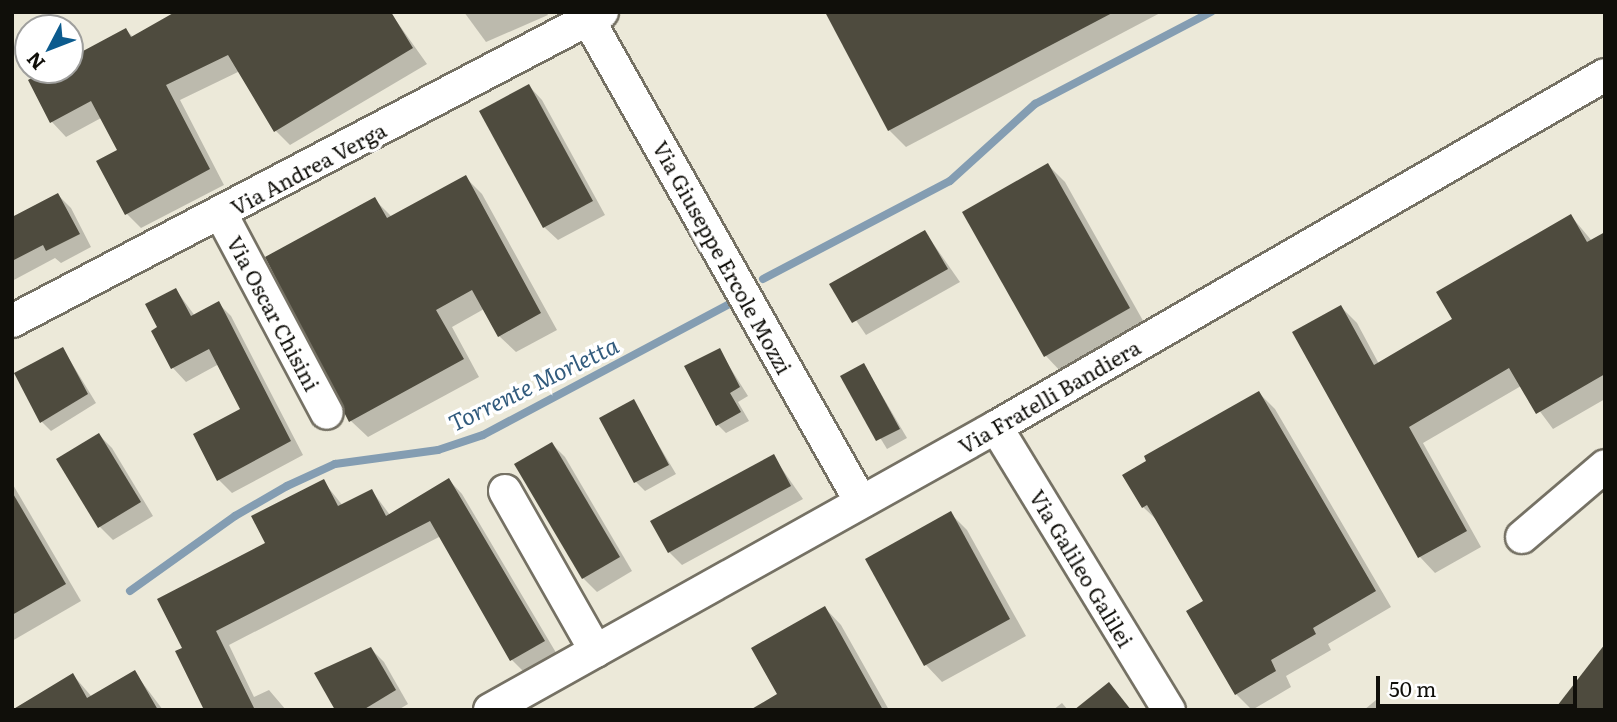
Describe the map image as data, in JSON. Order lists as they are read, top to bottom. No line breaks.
{"streets":{"street":["Via Andrea Verga","Via Giuseppe Ercole Mozzi","Via Oscar Chisini","Via Fratelli Bandiera","Via Galileo Galilei"]},"crossings":[["Via Andrea Verga","Via Giuseppe Ercole Mozzi"],["Via Andrea Verga","Via Oscar Chisini"],["Via Giuseppe Ercole Mozzi","Via Fratelli Bandiera"],["Via Fratelli Bandiera","Via Galileo Galilei"]],"water":["Torrente Morletta"],"scale_bar":"50 m","north":"bottom left"}
